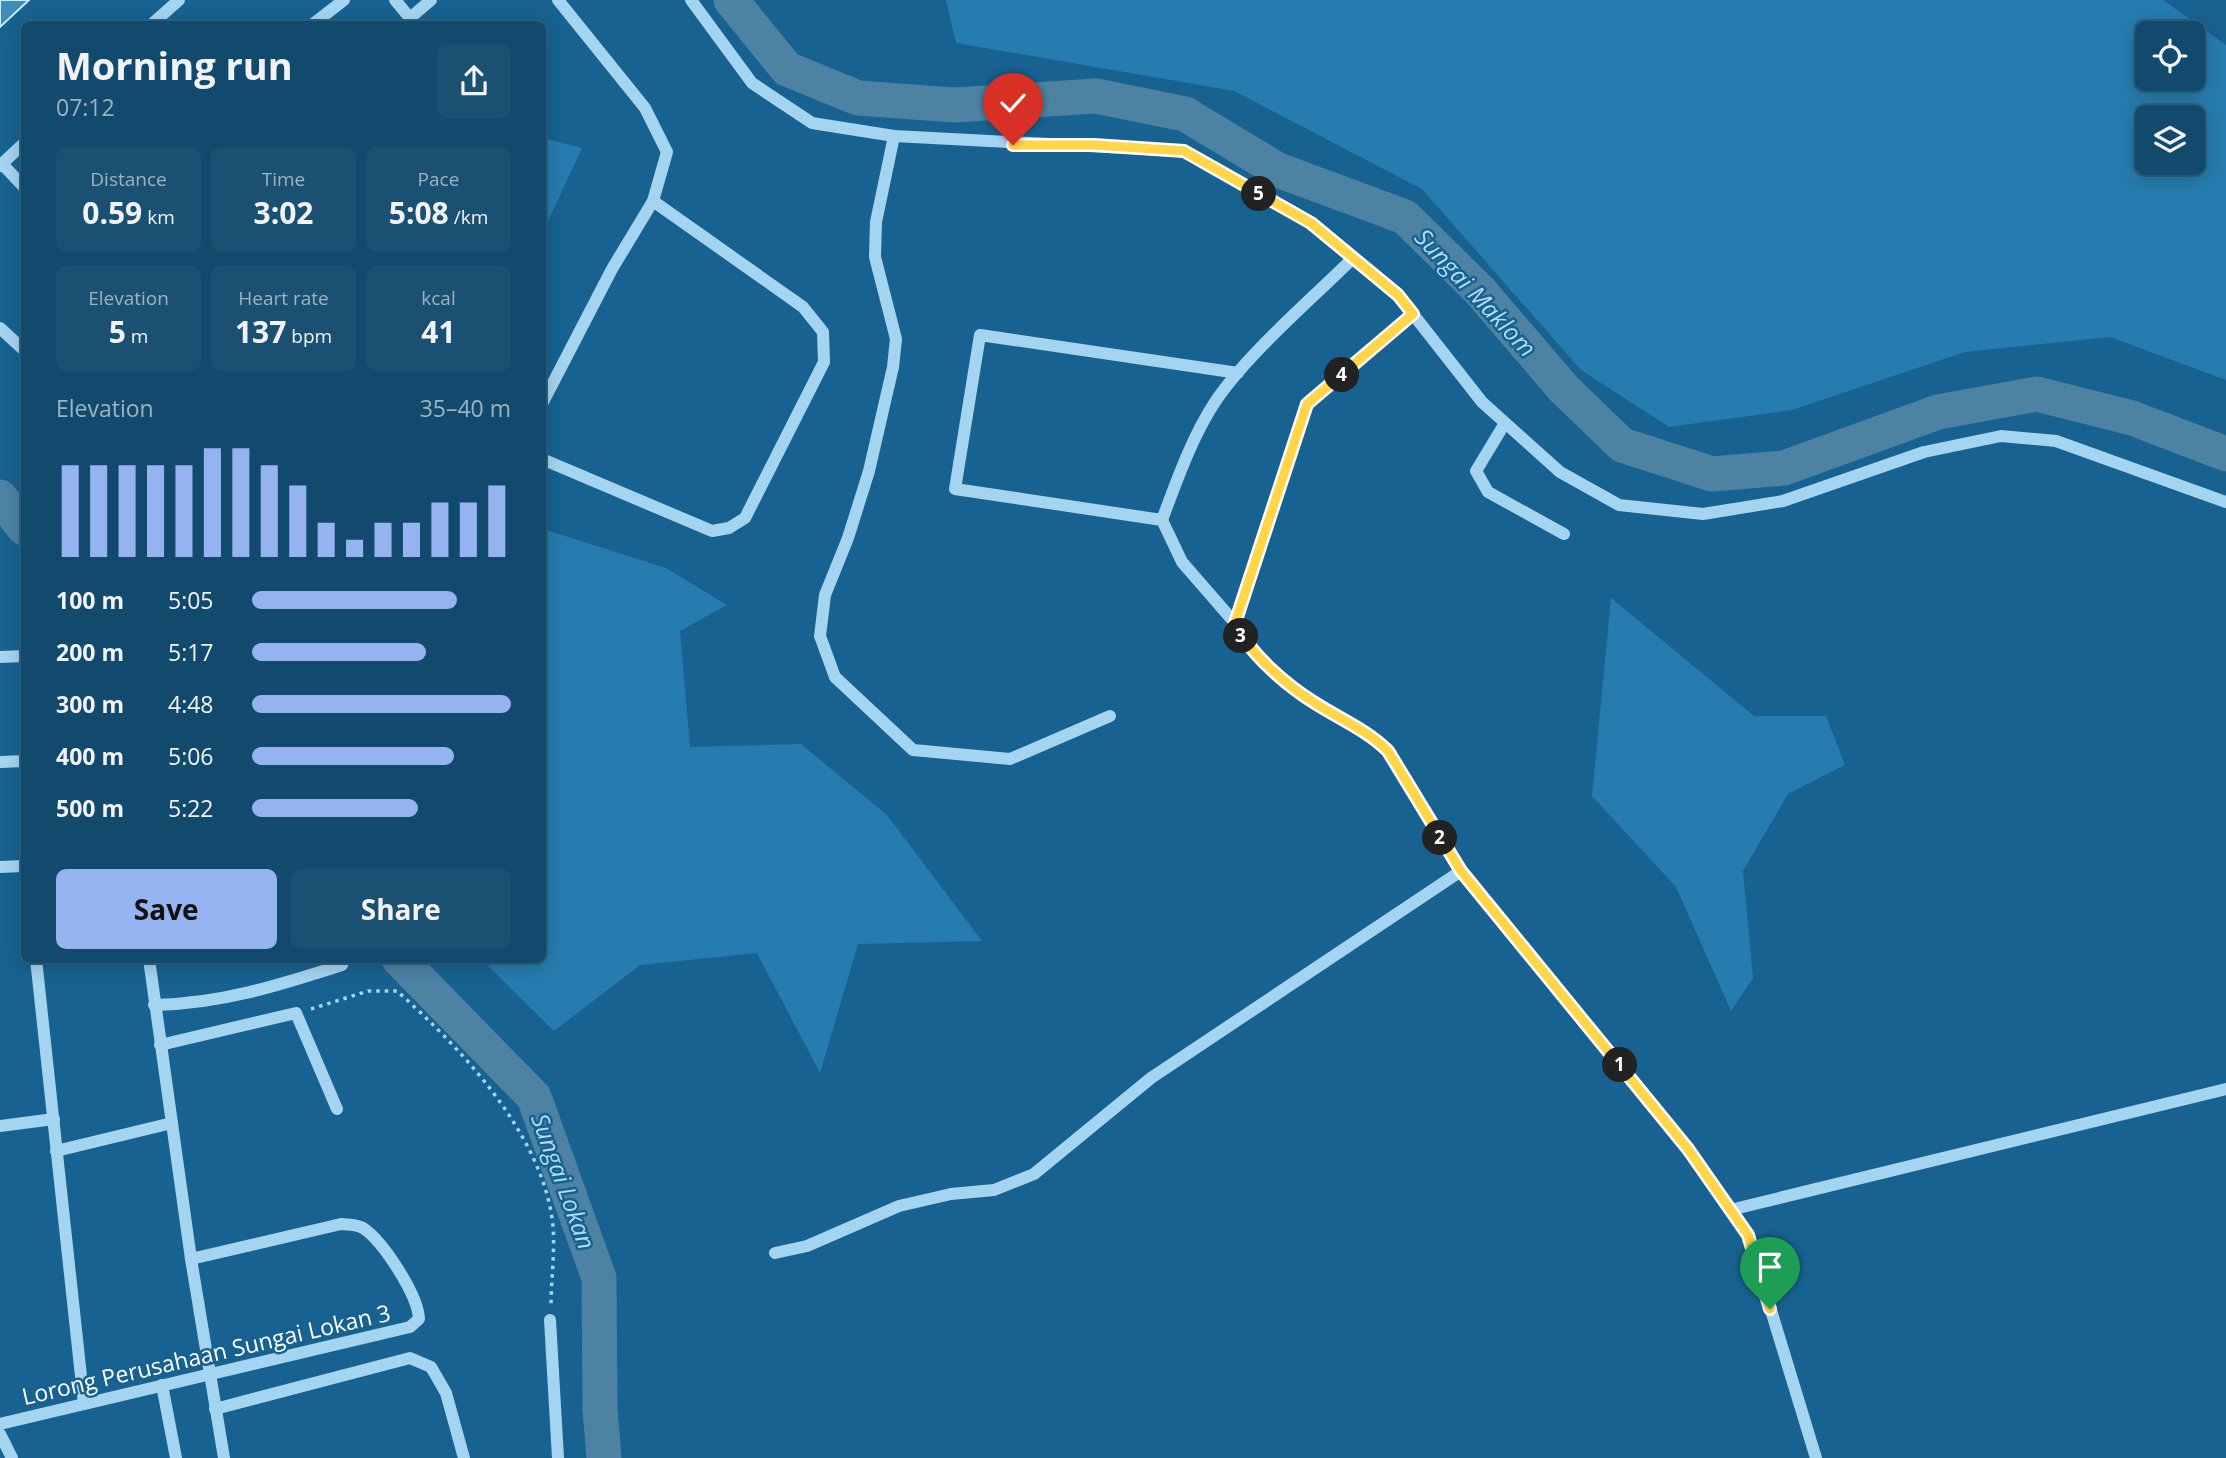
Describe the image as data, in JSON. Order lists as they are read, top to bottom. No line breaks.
{"streets":{"street":["Lorong Perusahaan Sungai Lokan 3"]},"water":["Sungai Maklom","Sungai Lokan"],"page":{"heading":["Morning run","07:12"],"stats":[["Distance","0.59 km"],["Time","3:02"],["Pace","5:08 /km"],["Elevation","5 m"],["Heart rate","137 bpm"],["kcal","41"]],"pins":["5","4","3","2","1"],"chart":["Elevation","35–40 m"],"list":[{"name":"100 m","note":"5:05"},{"name":"200 m","note":"5:17"},{"name":"300 m","note":"4:48"},{"name":"400 m","note":"5:06"},{"name":"500 m","note":"5:22"}],"buttons":["Save","Share"]}}
